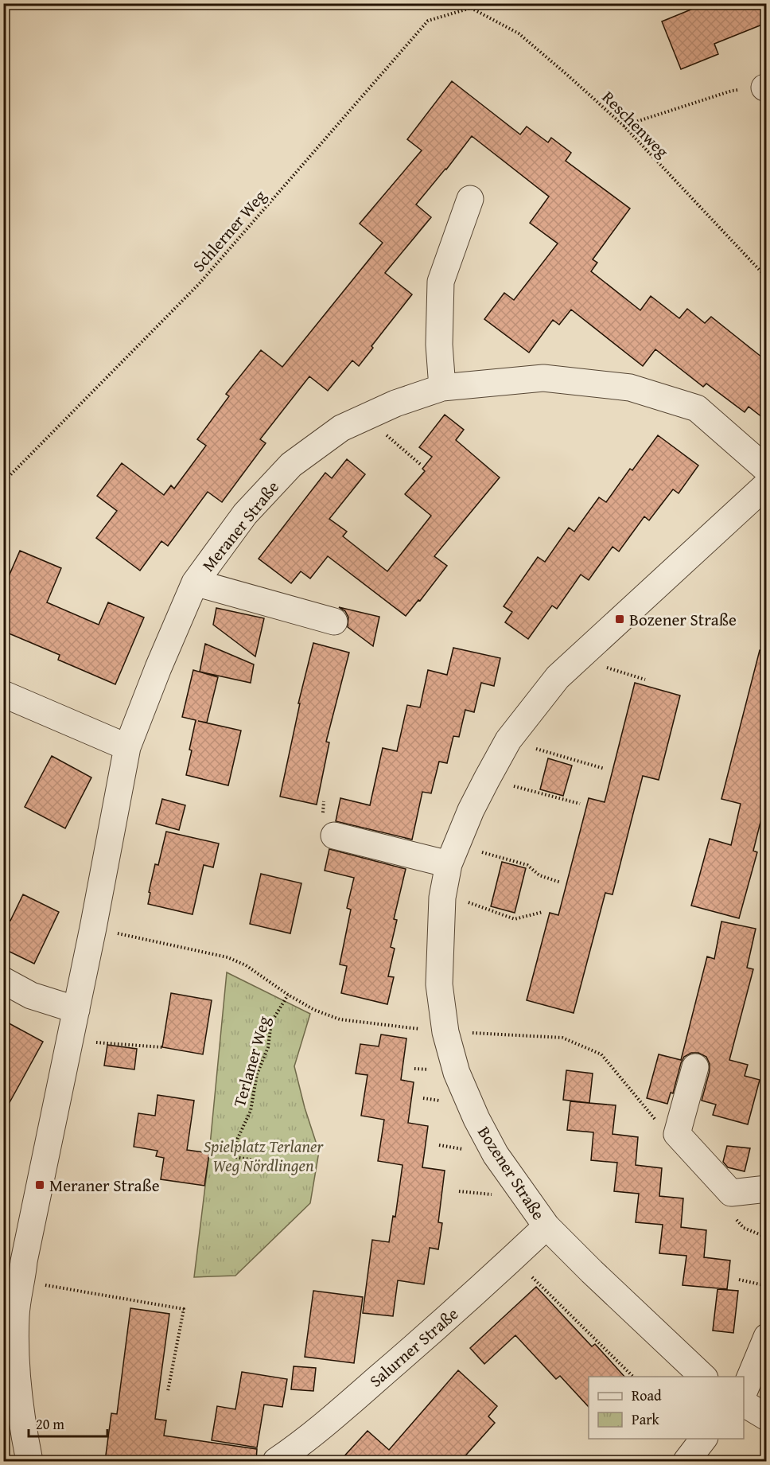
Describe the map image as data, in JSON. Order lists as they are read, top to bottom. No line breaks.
{"streets":{"street":["Meraner Straße","Bozener Straße","Salurner Straße"],"path":["Reschenweg","Schlerner Weg","Terlaner Weg"]},"crossings":[["Reschenweg","Schlerner Weg"],["Bozener Straße","Salurner Straße"]],"parks":["Spielplatz Terlaner Weg Nördlingen"],"places":{"transit":["Bozener Straße","Meraner Straße"]},"legend":["Road","Park"],"scale_bar":"20 m"}
